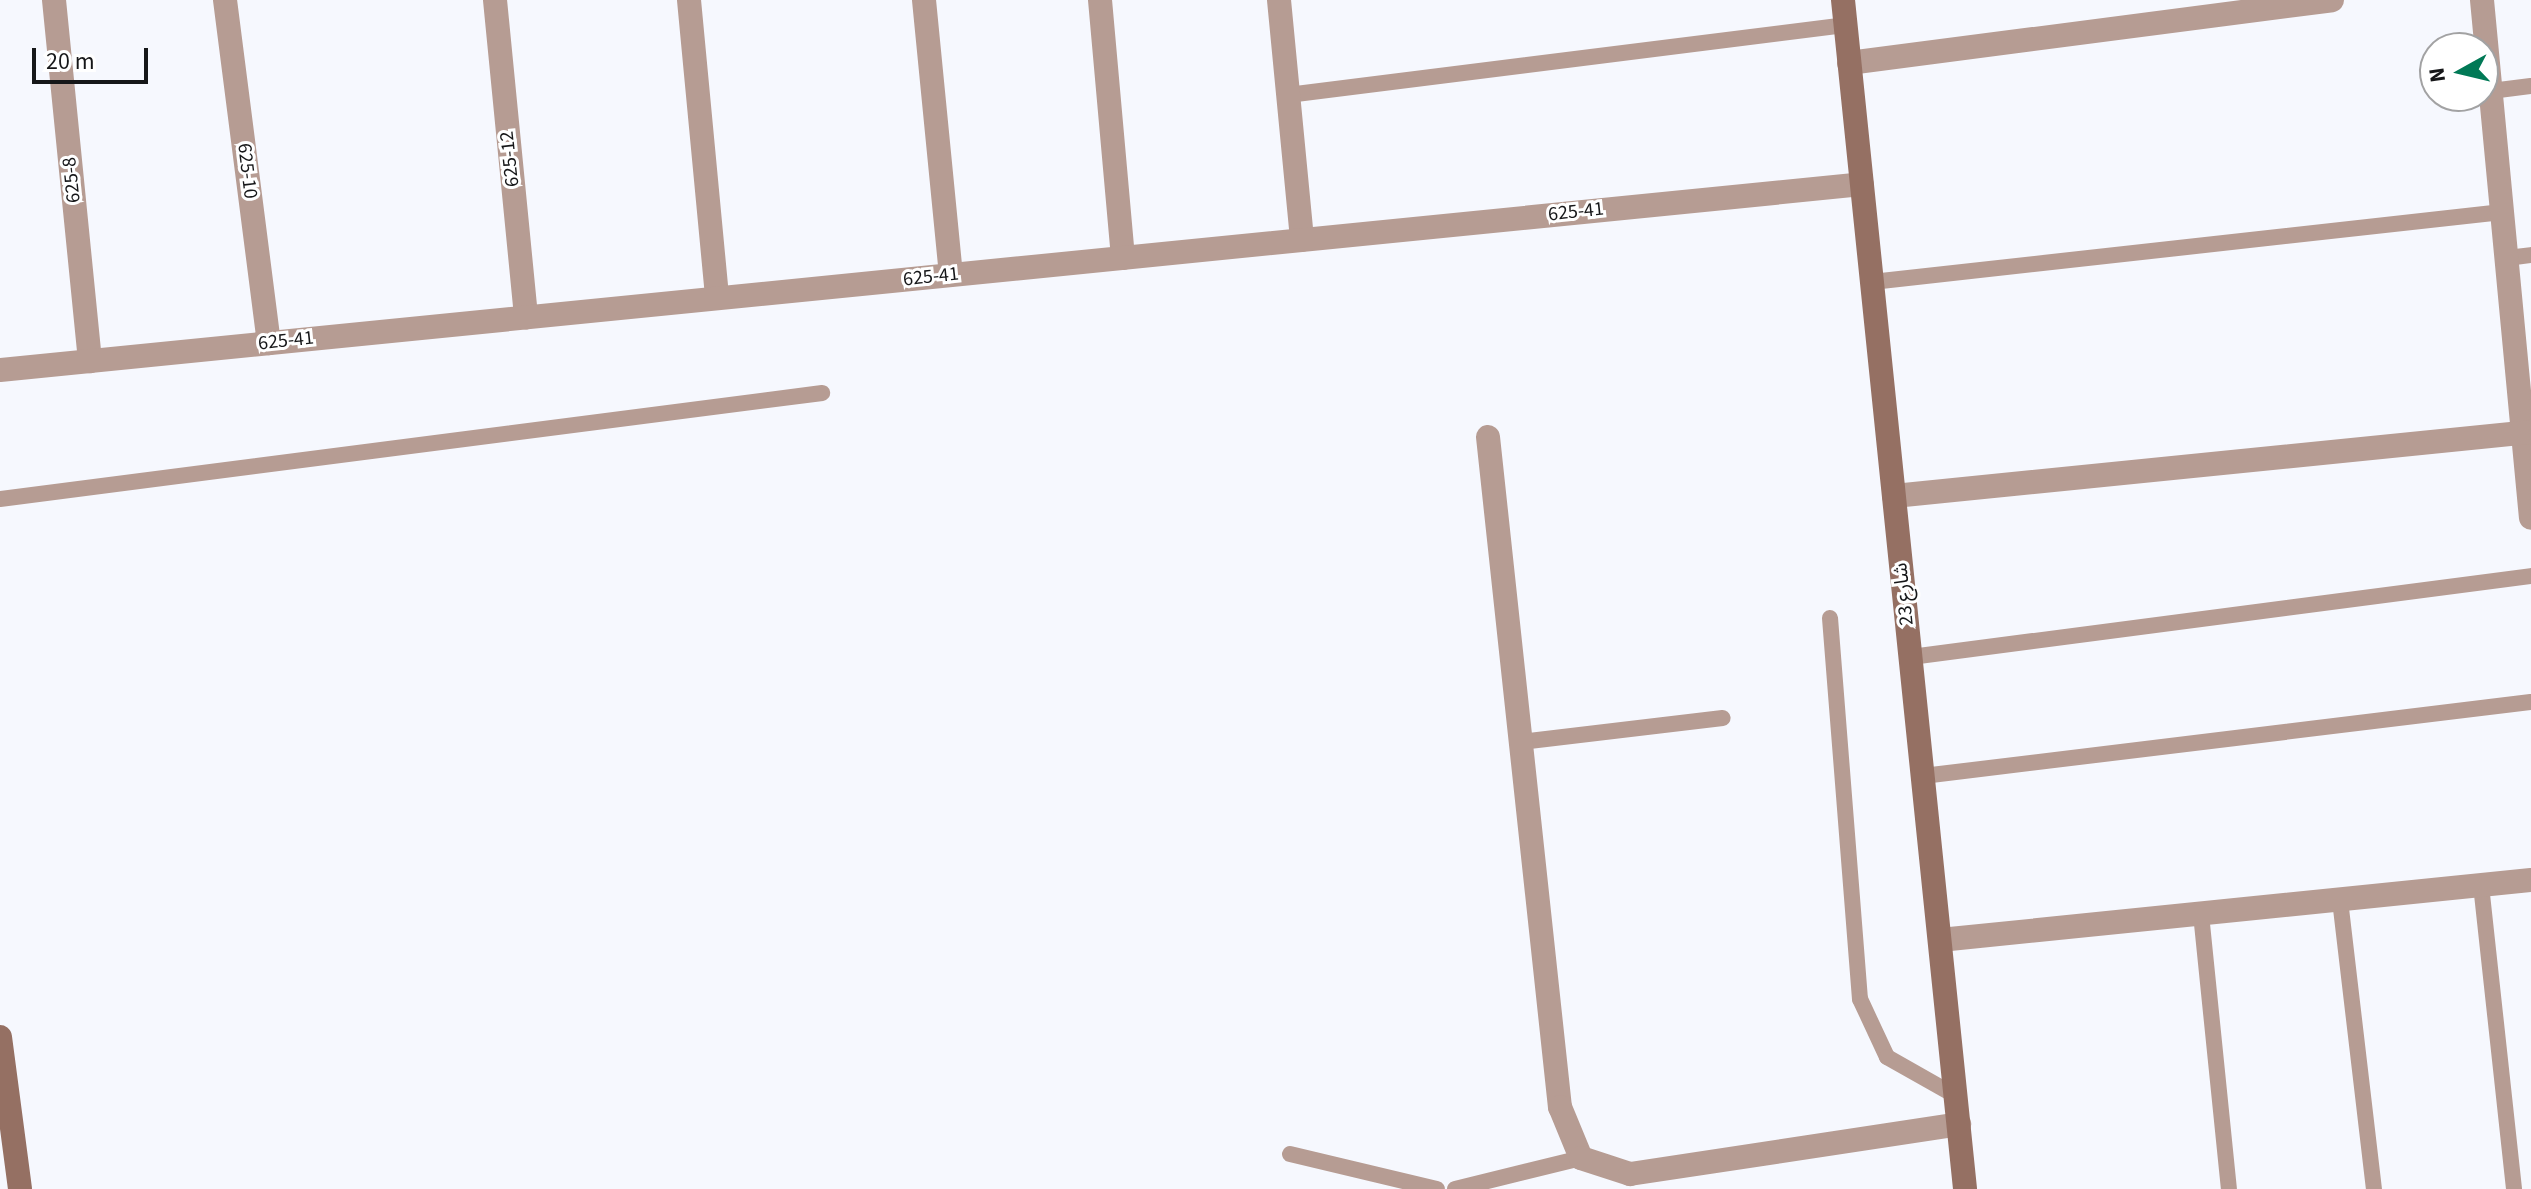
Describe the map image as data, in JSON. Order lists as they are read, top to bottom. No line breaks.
{"streets":{"street":["625-12","625-10","625-8","625-41","شارع 23"]},"crossings":[["625-12","625-41"],["625-10","625-41"],["625-8","625-41"],["625-41","شارع 23"]],"scale_bar":"20 m","north":"left"}
